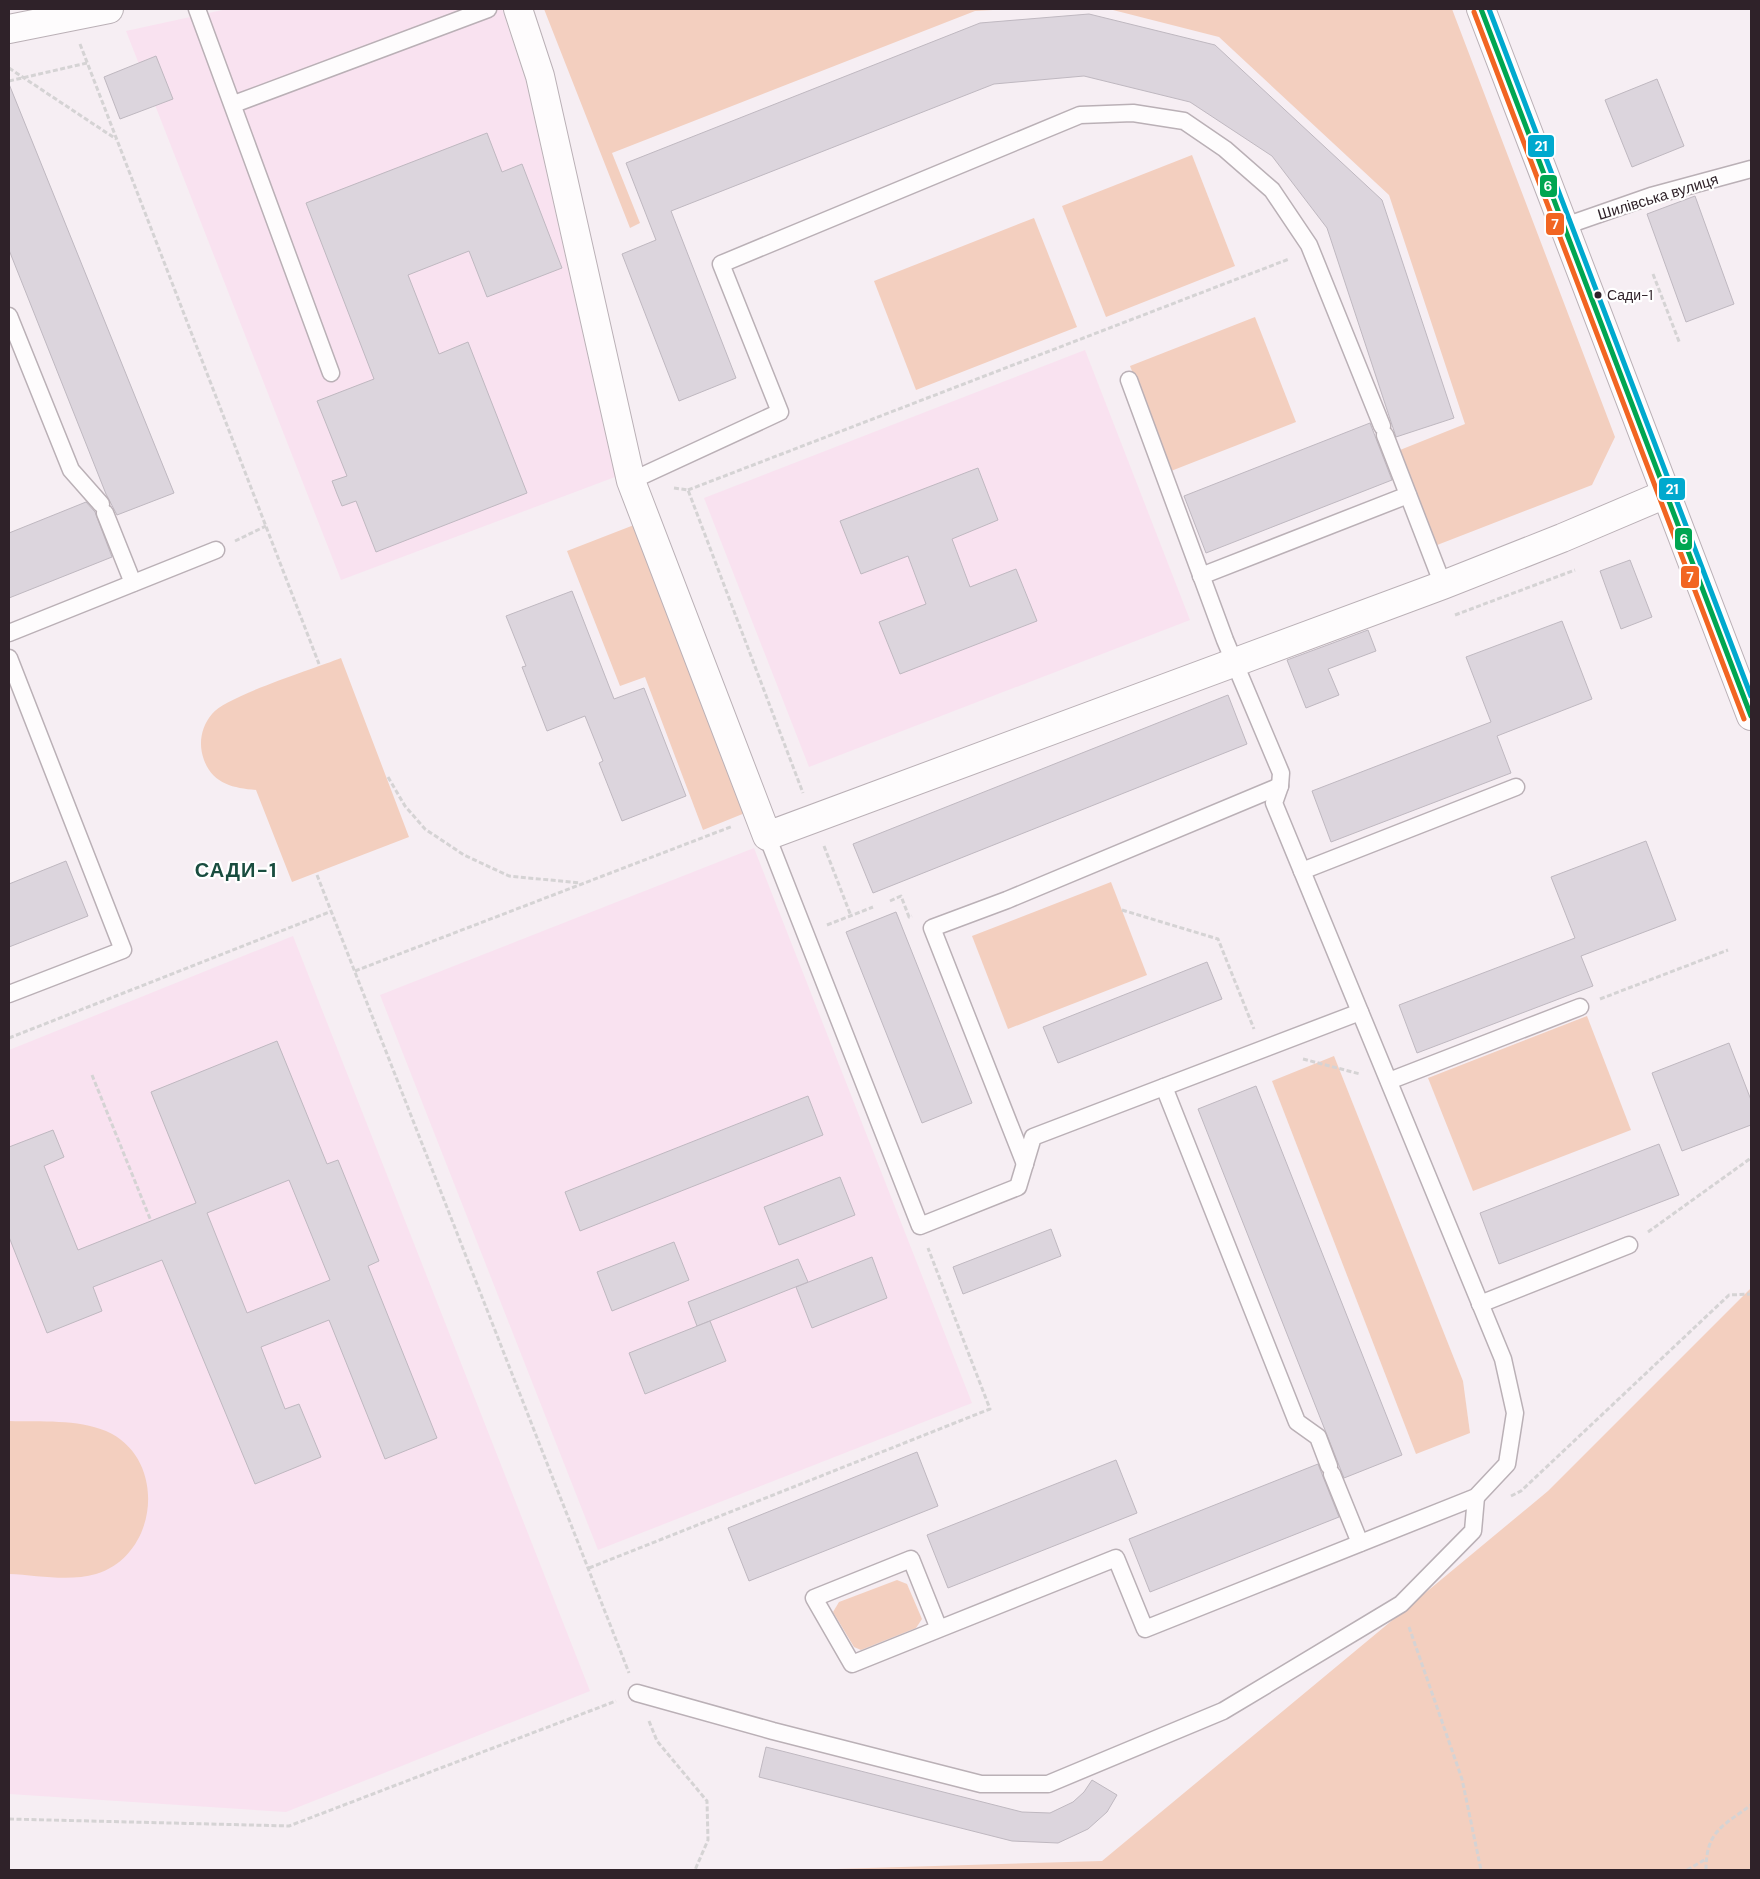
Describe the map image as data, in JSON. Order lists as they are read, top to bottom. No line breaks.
{"streets":{"lane":["Шилівська вулиця"]},"districts":["САДИ-1"],"places":["Сади-1"],"lines":["transit line 6","transit line 21","transit line 7"]}
